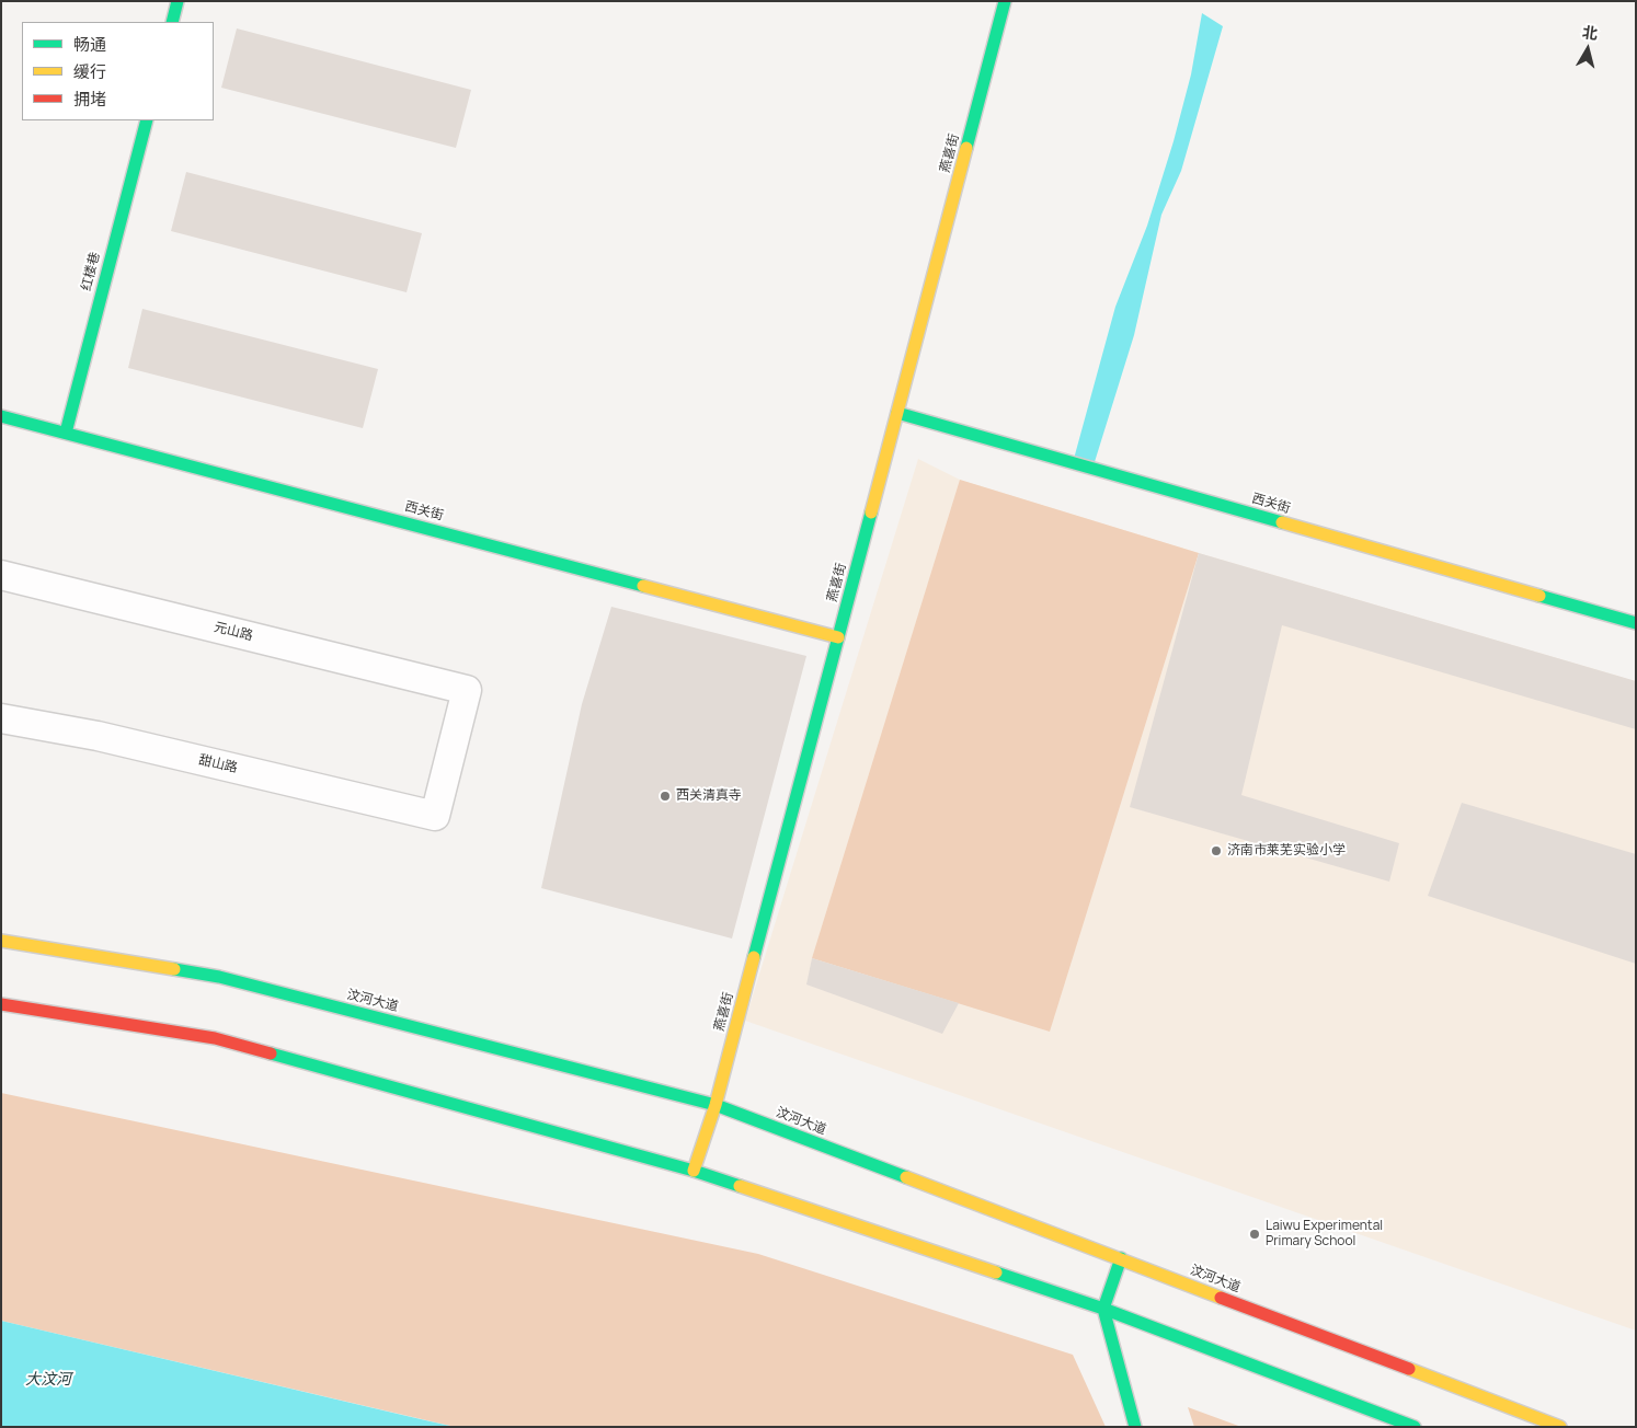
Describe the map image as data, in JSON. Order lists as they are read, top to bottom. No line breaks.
{"streets":{"main road":["燕喜街","红楼巷","西关街","汶河大道"],"street":["元山路","甜山路"]},"crossings":[["燕喜街","西关街"],["燕喜街","汶河大道"],["红楼巷","西关街"],["元山路","甜山路"]],"water":["大汶河"],"places":["西关清真寺","济南市莱芜实验小学","Laiwu Experimental Primary School"],"legend":["畅通","缓行","拥堵"],"north":"top"}
